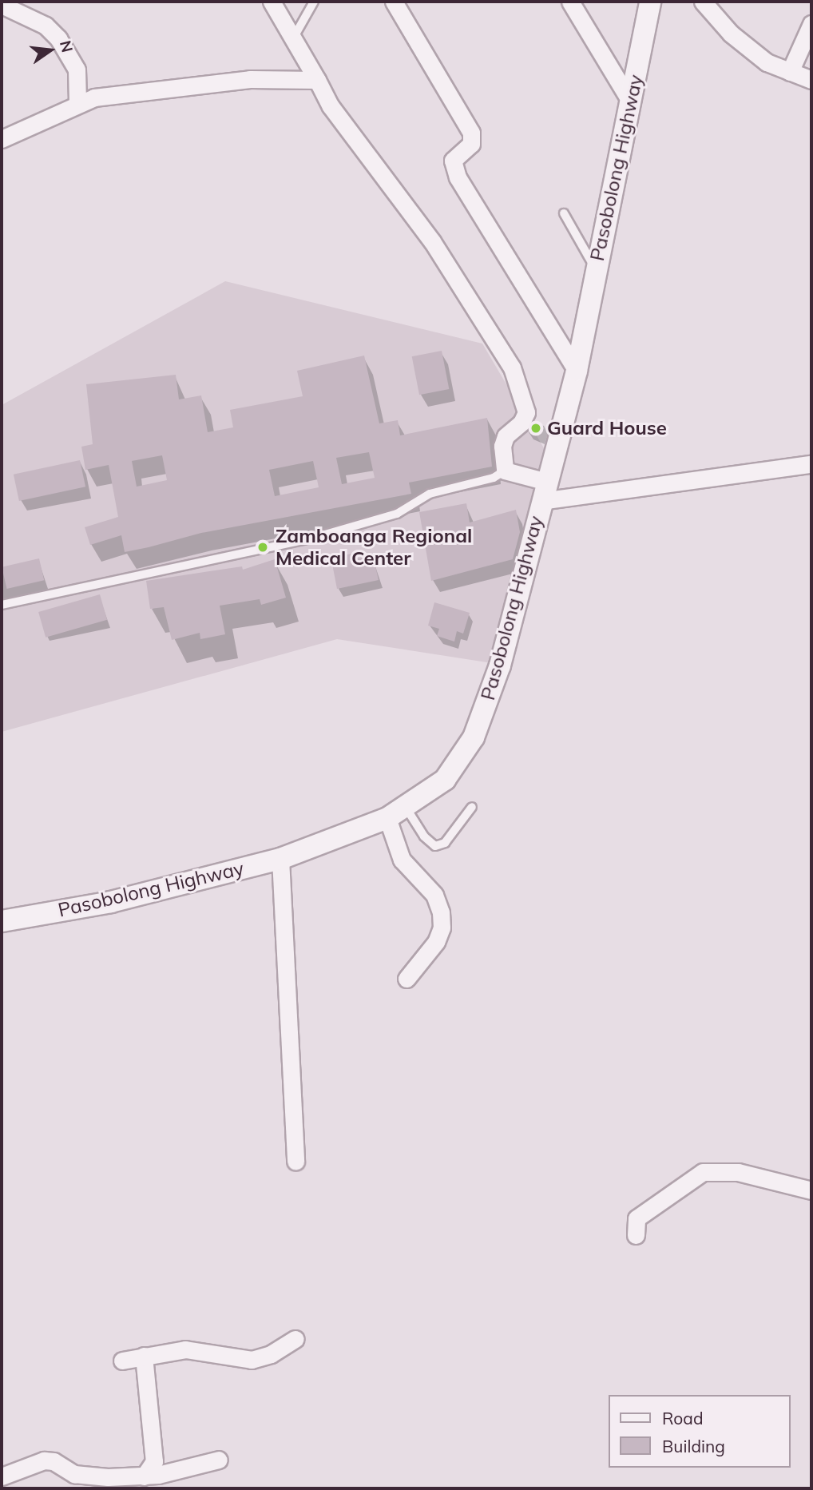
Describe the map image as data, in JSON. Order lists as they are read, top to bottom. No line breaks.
{"streets":{"street":["Pasobolong Highway"]},"places":["Guard House","Zamboanga Regional Medical Center"],"legend":["Road","Building"],"north":"right"}
